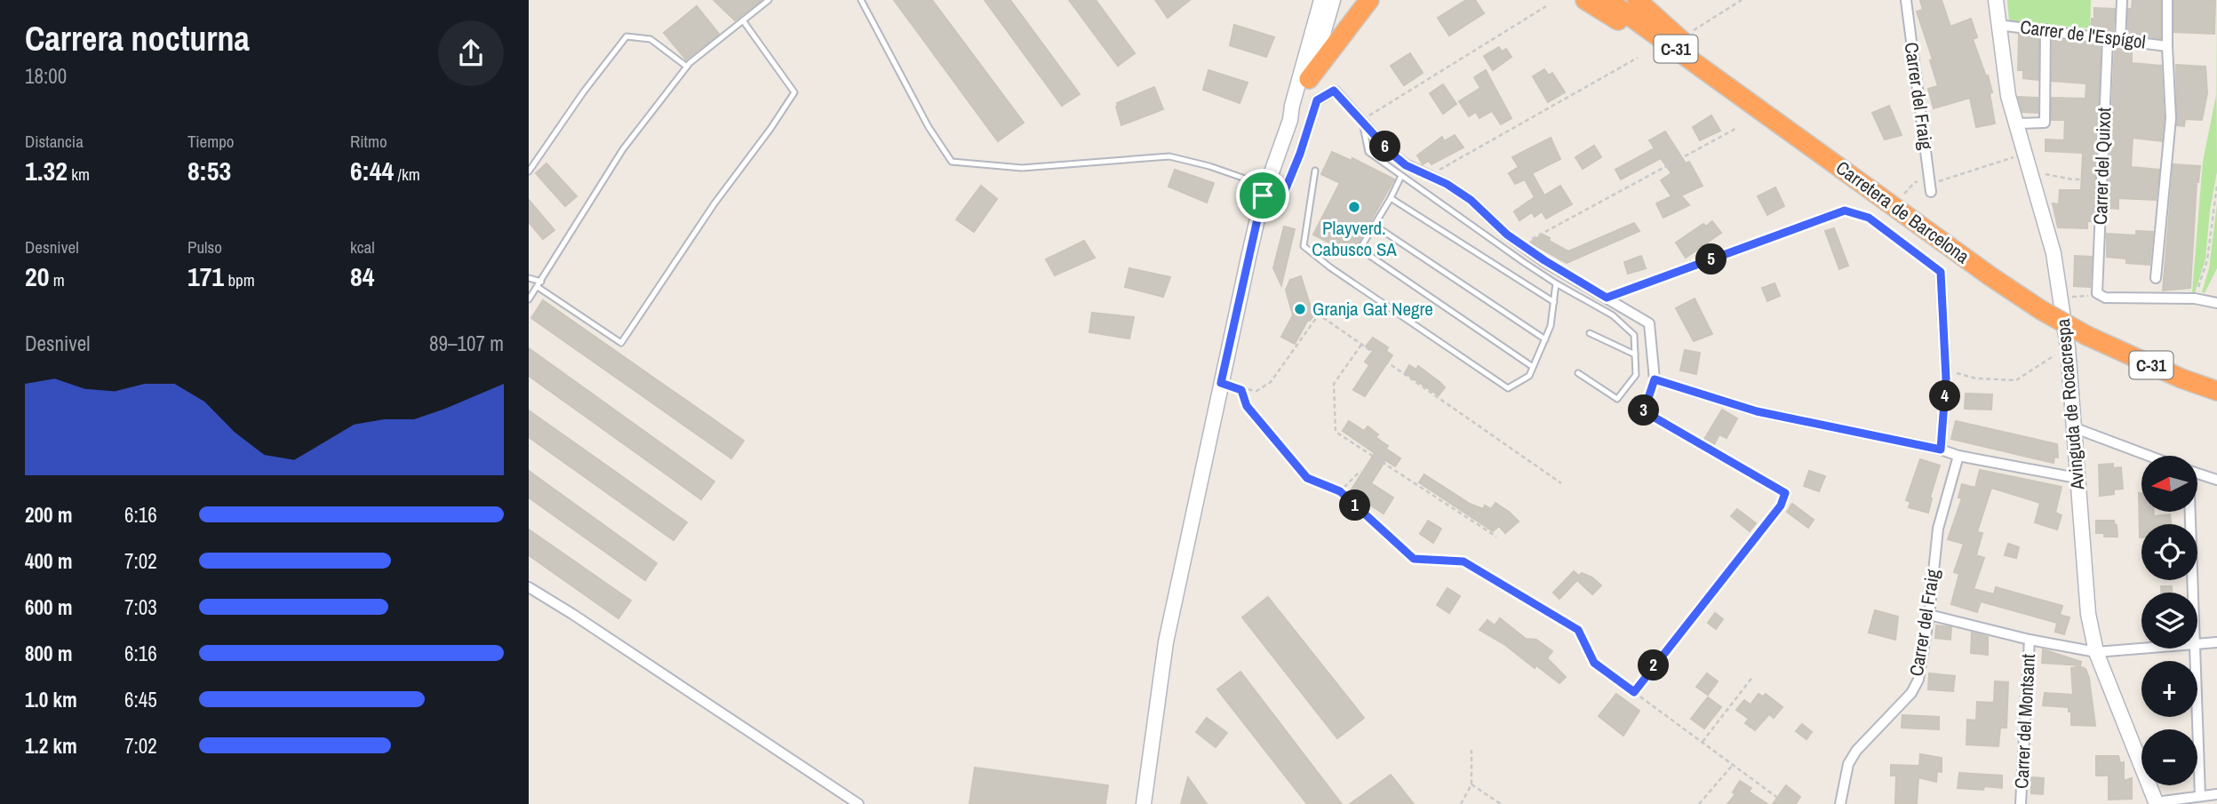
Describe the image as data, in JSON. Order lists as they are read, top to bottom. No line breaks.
{"streets":{"highway":["C-31","Carretera de Barcelona"],"street":["Carrer de l'Espígol","Carrer del Fraig","Carrer del Quixot","Avinguda de Rocacrespa","Carrer del Montsant"]},"crossings":[["Carrer de l'Espígol","Carrer del Quixot"],["Carrer de l'Espígol","Avinguda de Rocacrespa"]],"places":["Playverd. Cabusco SA","Granja Gat Negre"],"north":"left","page":{"heading":["Carrera nocturna","18:00"],"stats":[["Distancia","1.32 km"],["Tiempo","8:53"],["Ritmo","6:44 /km"],["Desnivel","20 m"],["Pulso","171 bpm"],["kcal","84"]],"pins":["6","5","4","3","1","2"],"chart":["Desnivel","89–107 m"],"map_buttons":["+","−"],"list":[{"name":"200 m","note":"6:16"},{"name":"400 m","note":"7:02"},{"name":"600 m","note":"7:03"},{"name":"800 m","note":"6:16"},{"name":"1.0 km","note":"6:45"},{"name":"1.2 km","note":"7:02"}]}}
